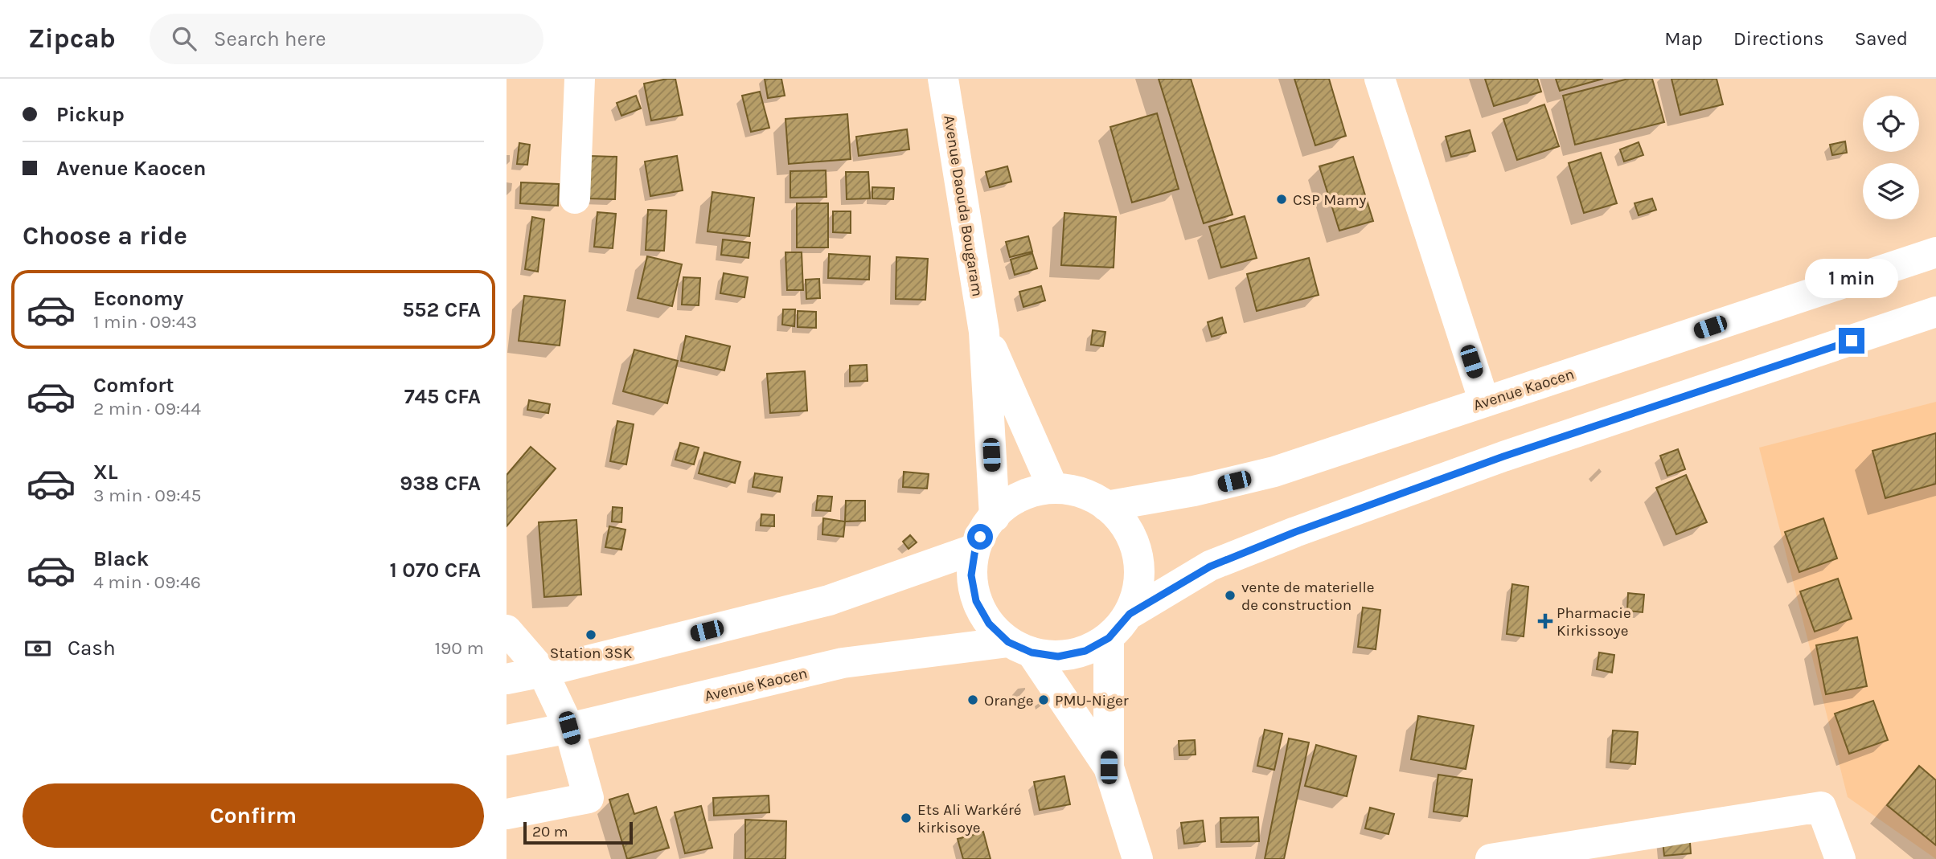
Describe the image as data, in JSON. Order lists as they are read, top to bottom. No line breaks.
{"streets":{"main road":["Avenue Daouda Bougaram","Avenue Kaocen"]},"crossings":[["Avenue Daouda Bougaram","Avenue Kaocen"]],"places":{"other":["CSP Mamy","vente de materielle de construction","Station 3SK","Orange","PMU-Niger","Ets Ali Warkéré kirkisoye"],"health":["Pharmacie Kirkissoye"]},"scale_bar":"20 m","page":{"header":"Zipcab","search":"Search here","nav":["Map","Directions","Saved"],"banner":["Pickup","Avenue Kaocen"],"heading":"Choose a ride","bubble":"1 min","list":[{"name":"Economy","note":"1 min · 09:43","value":"552 CFA"},{"name":"Comfort","note":"2 min · 09:44","value":"745 CFA"},{"name":"XL","note":"3 min · 09:45","value":"938 CFA"},{"name":"Black","note":"4 min · 09:46","value":"1 070 CFA"}],"pay":["Cash","190 m"],"buttons":"Confirm","scale":"20 m"}}
